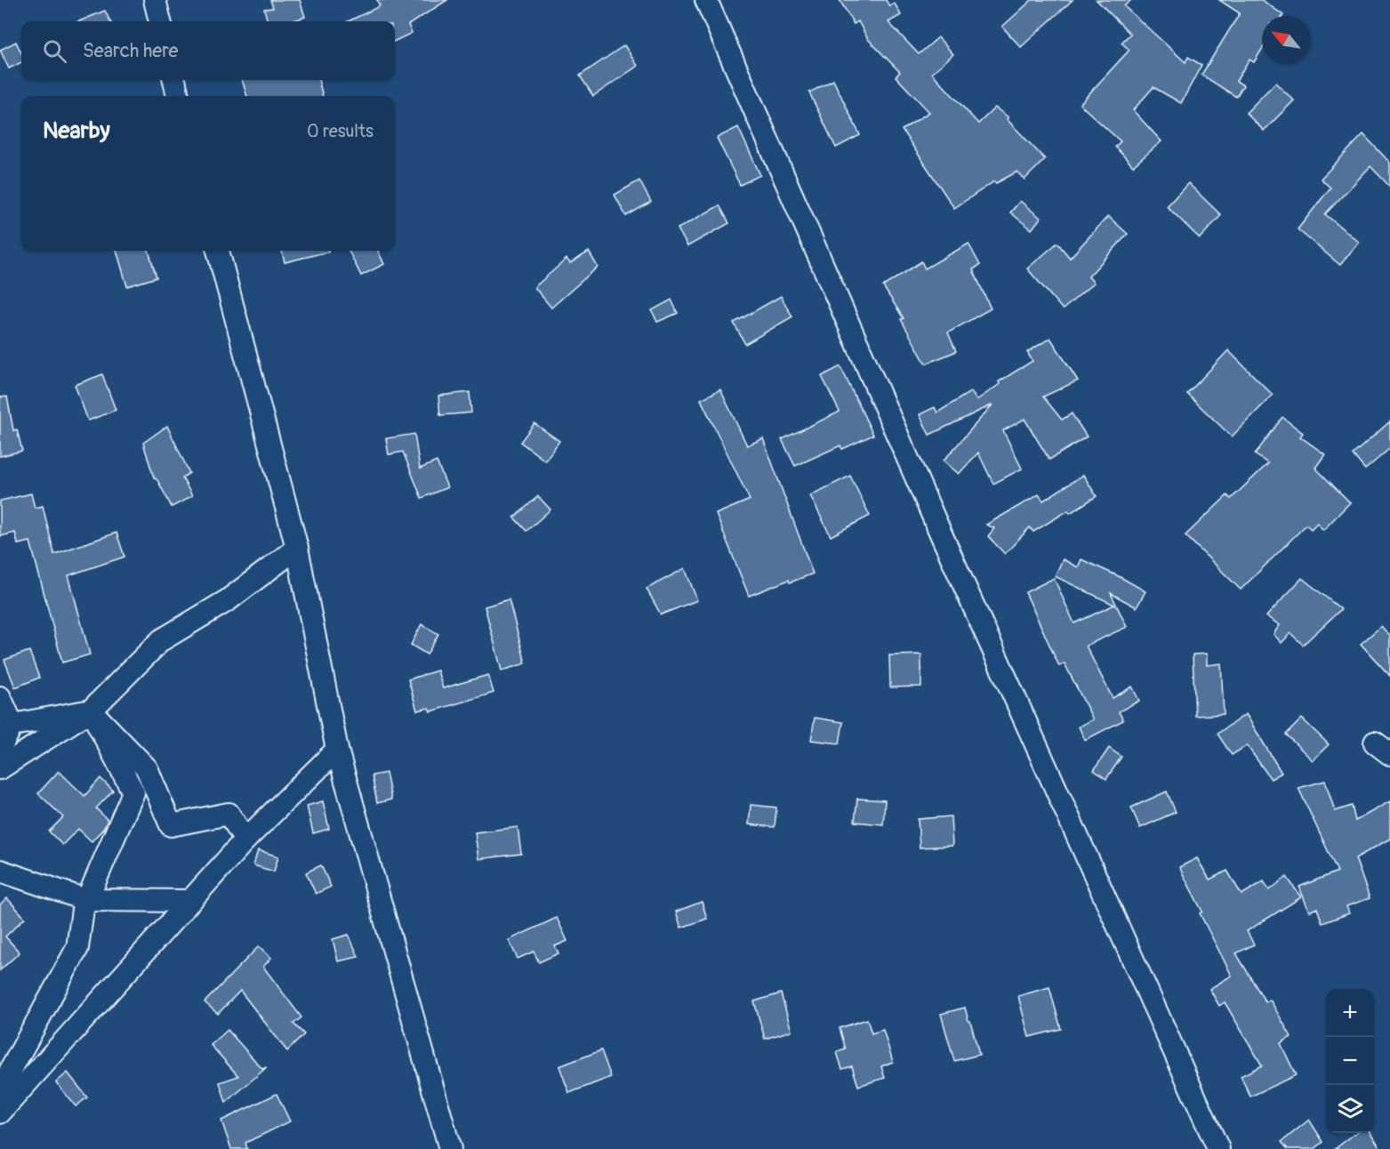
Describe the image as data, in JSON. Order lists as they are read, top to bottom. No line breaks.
{"north":"top left","page":{"search":"Search here","heading":["Nearby","0 results"],"map_buttons":["+","−"]}}
